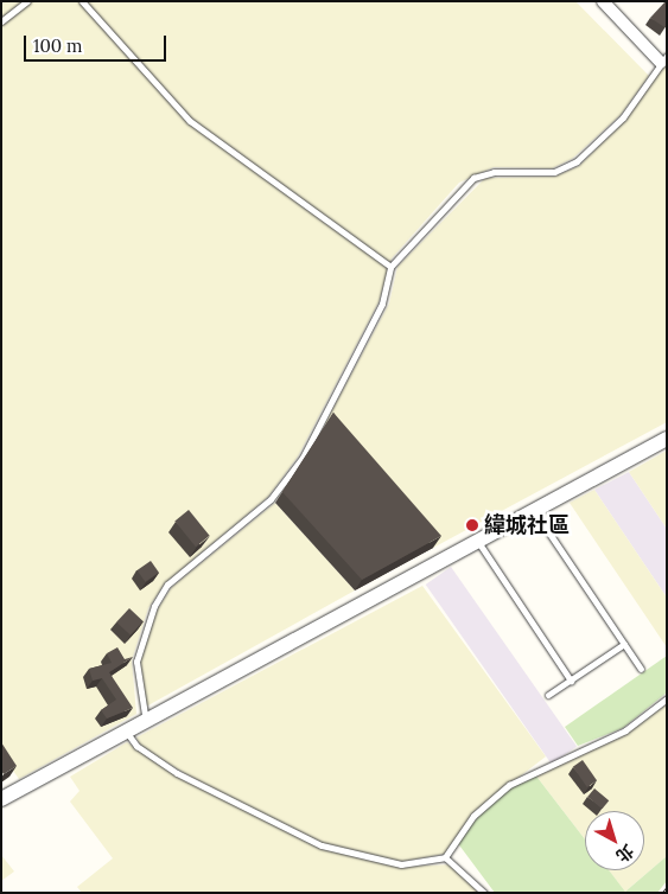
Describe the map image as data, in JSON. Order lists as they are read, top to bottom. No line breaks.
{"places":["緯城社區"],"scale_bar":"100 m","north":"bottom right"}
